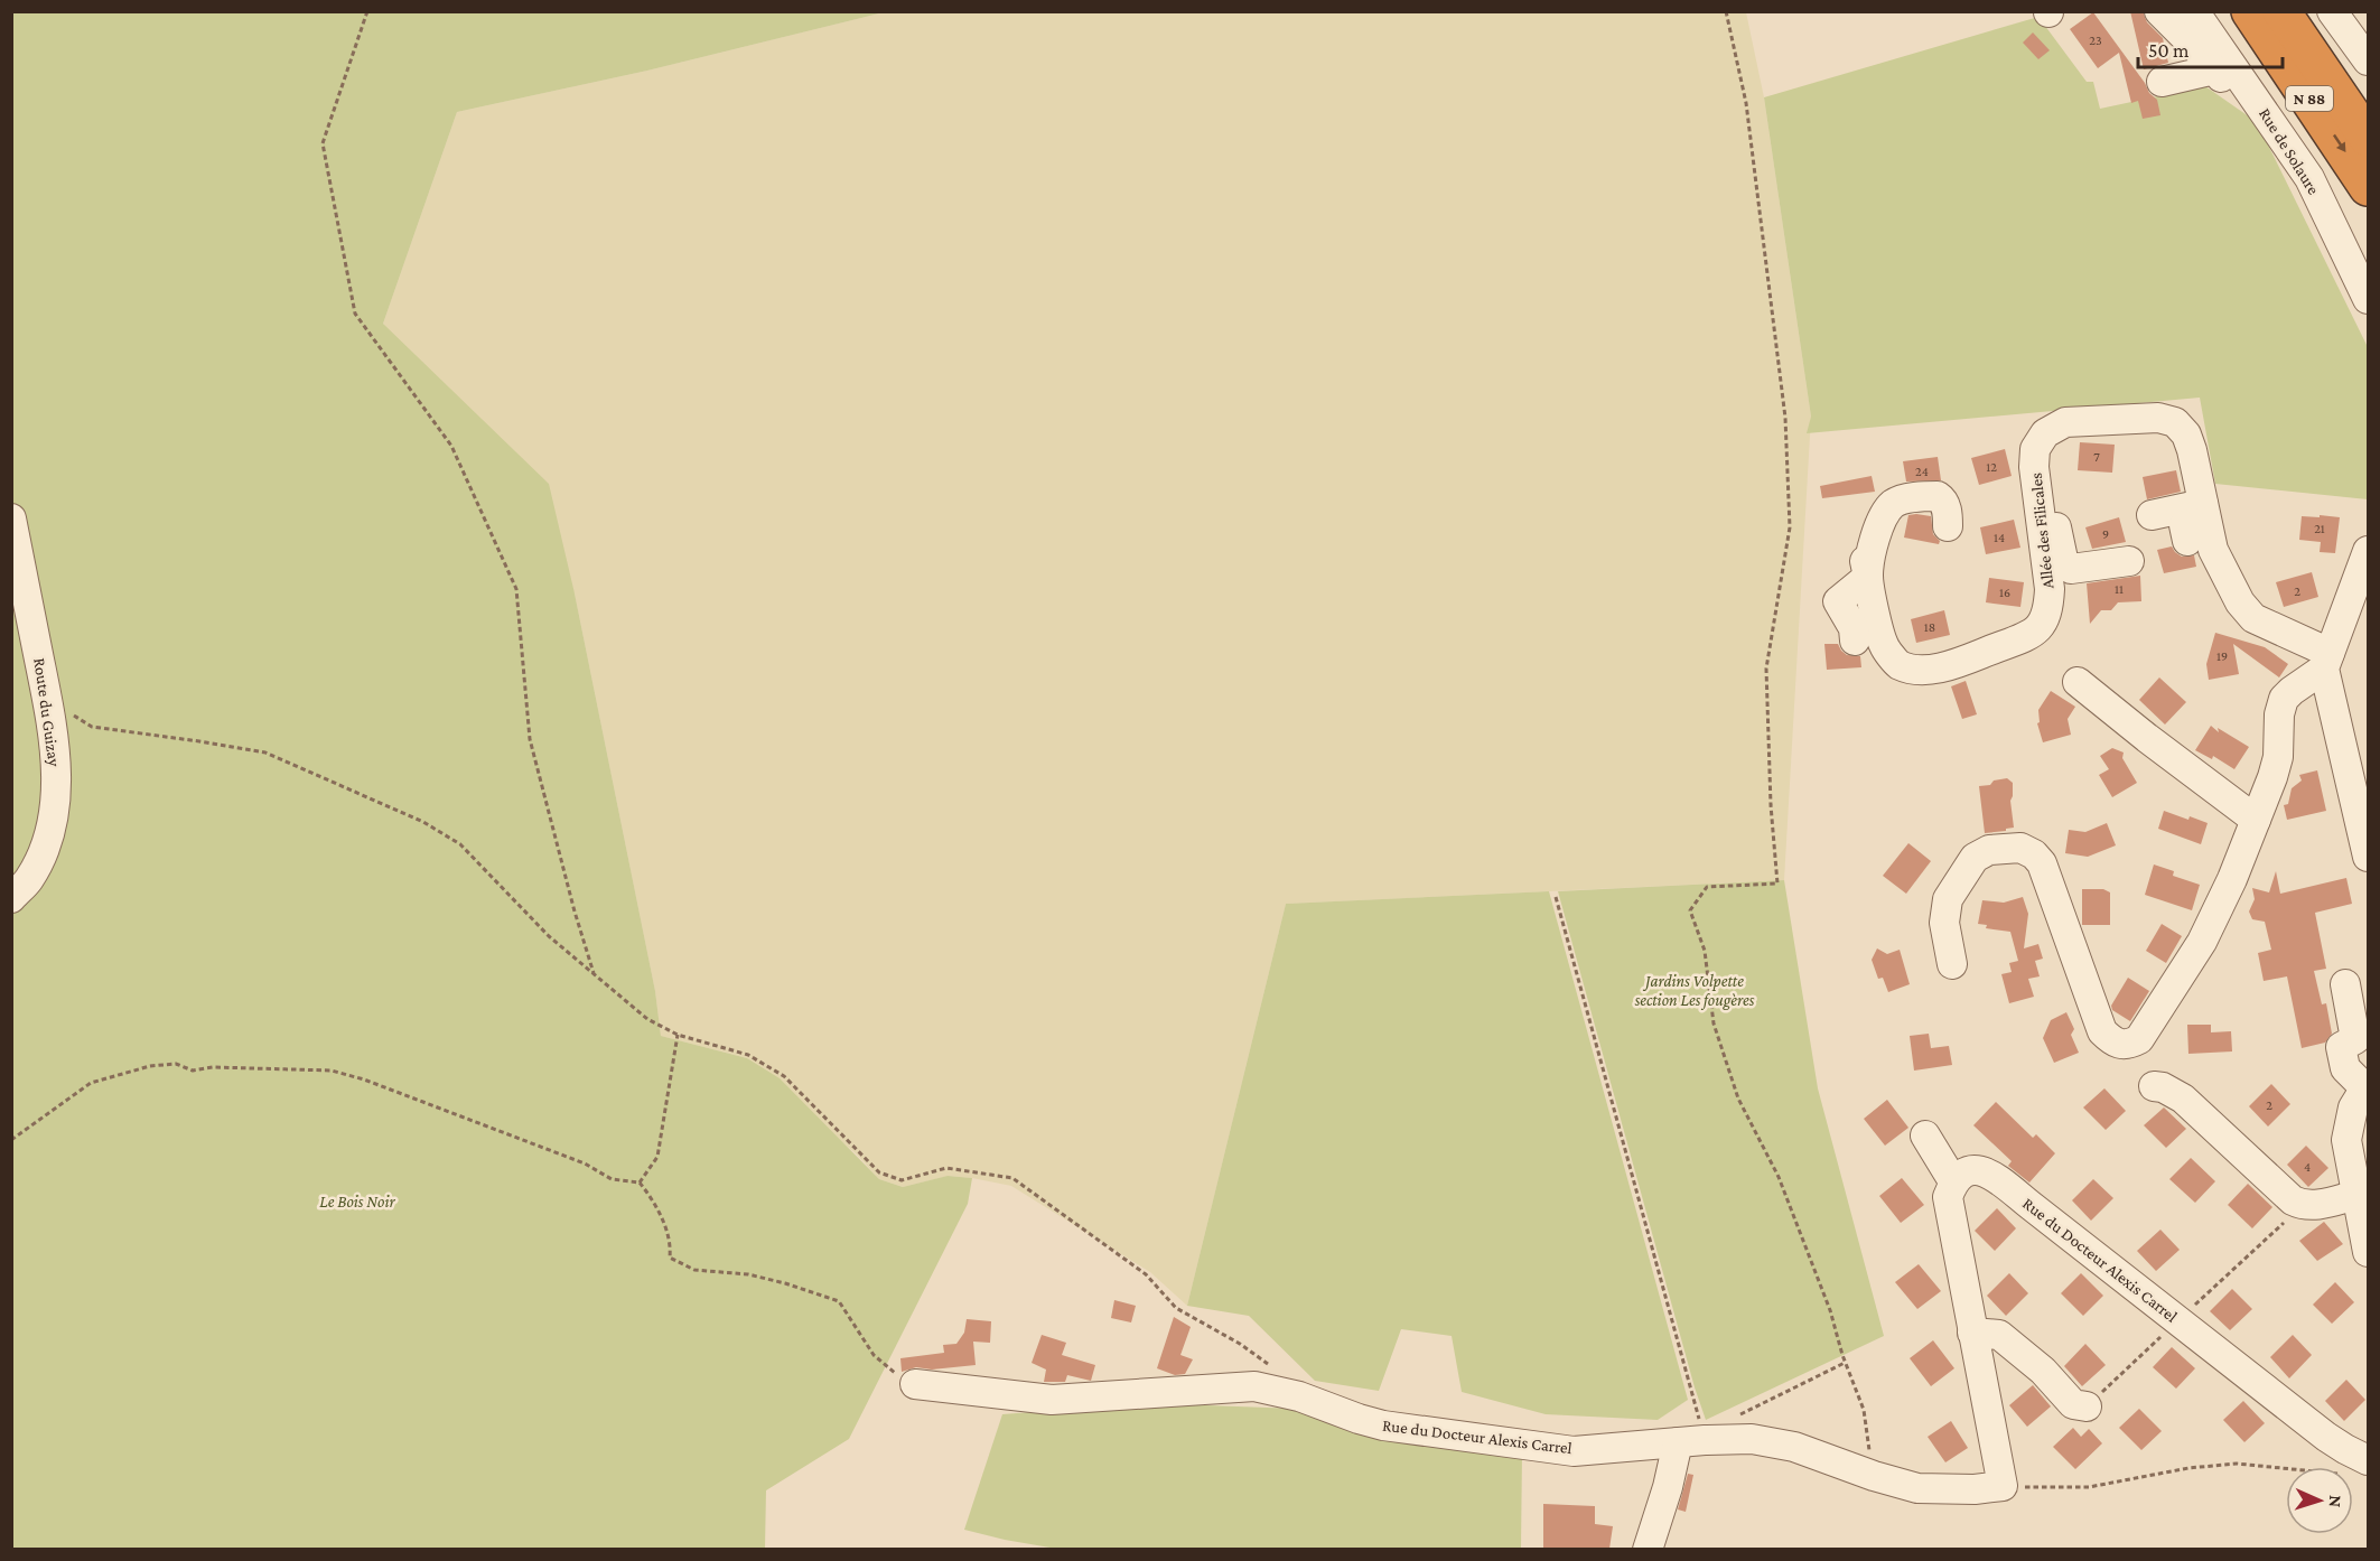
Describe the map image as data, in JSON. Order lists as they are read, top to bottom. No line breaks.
{"streets":{"highway":["N 88"],"street":["Rue de Solaure","Allée des Filicales","Route du Guizay","Rue du Docteur Alexis Carrel"]},"parks":["Jardins Volpette section Les fougères","Le Bois Noir"],"house_numbers":["23","7","12","24","21","9","14","11","2","16","18","19","2","4"],"scale_bar":"50 m","north":"right"}
